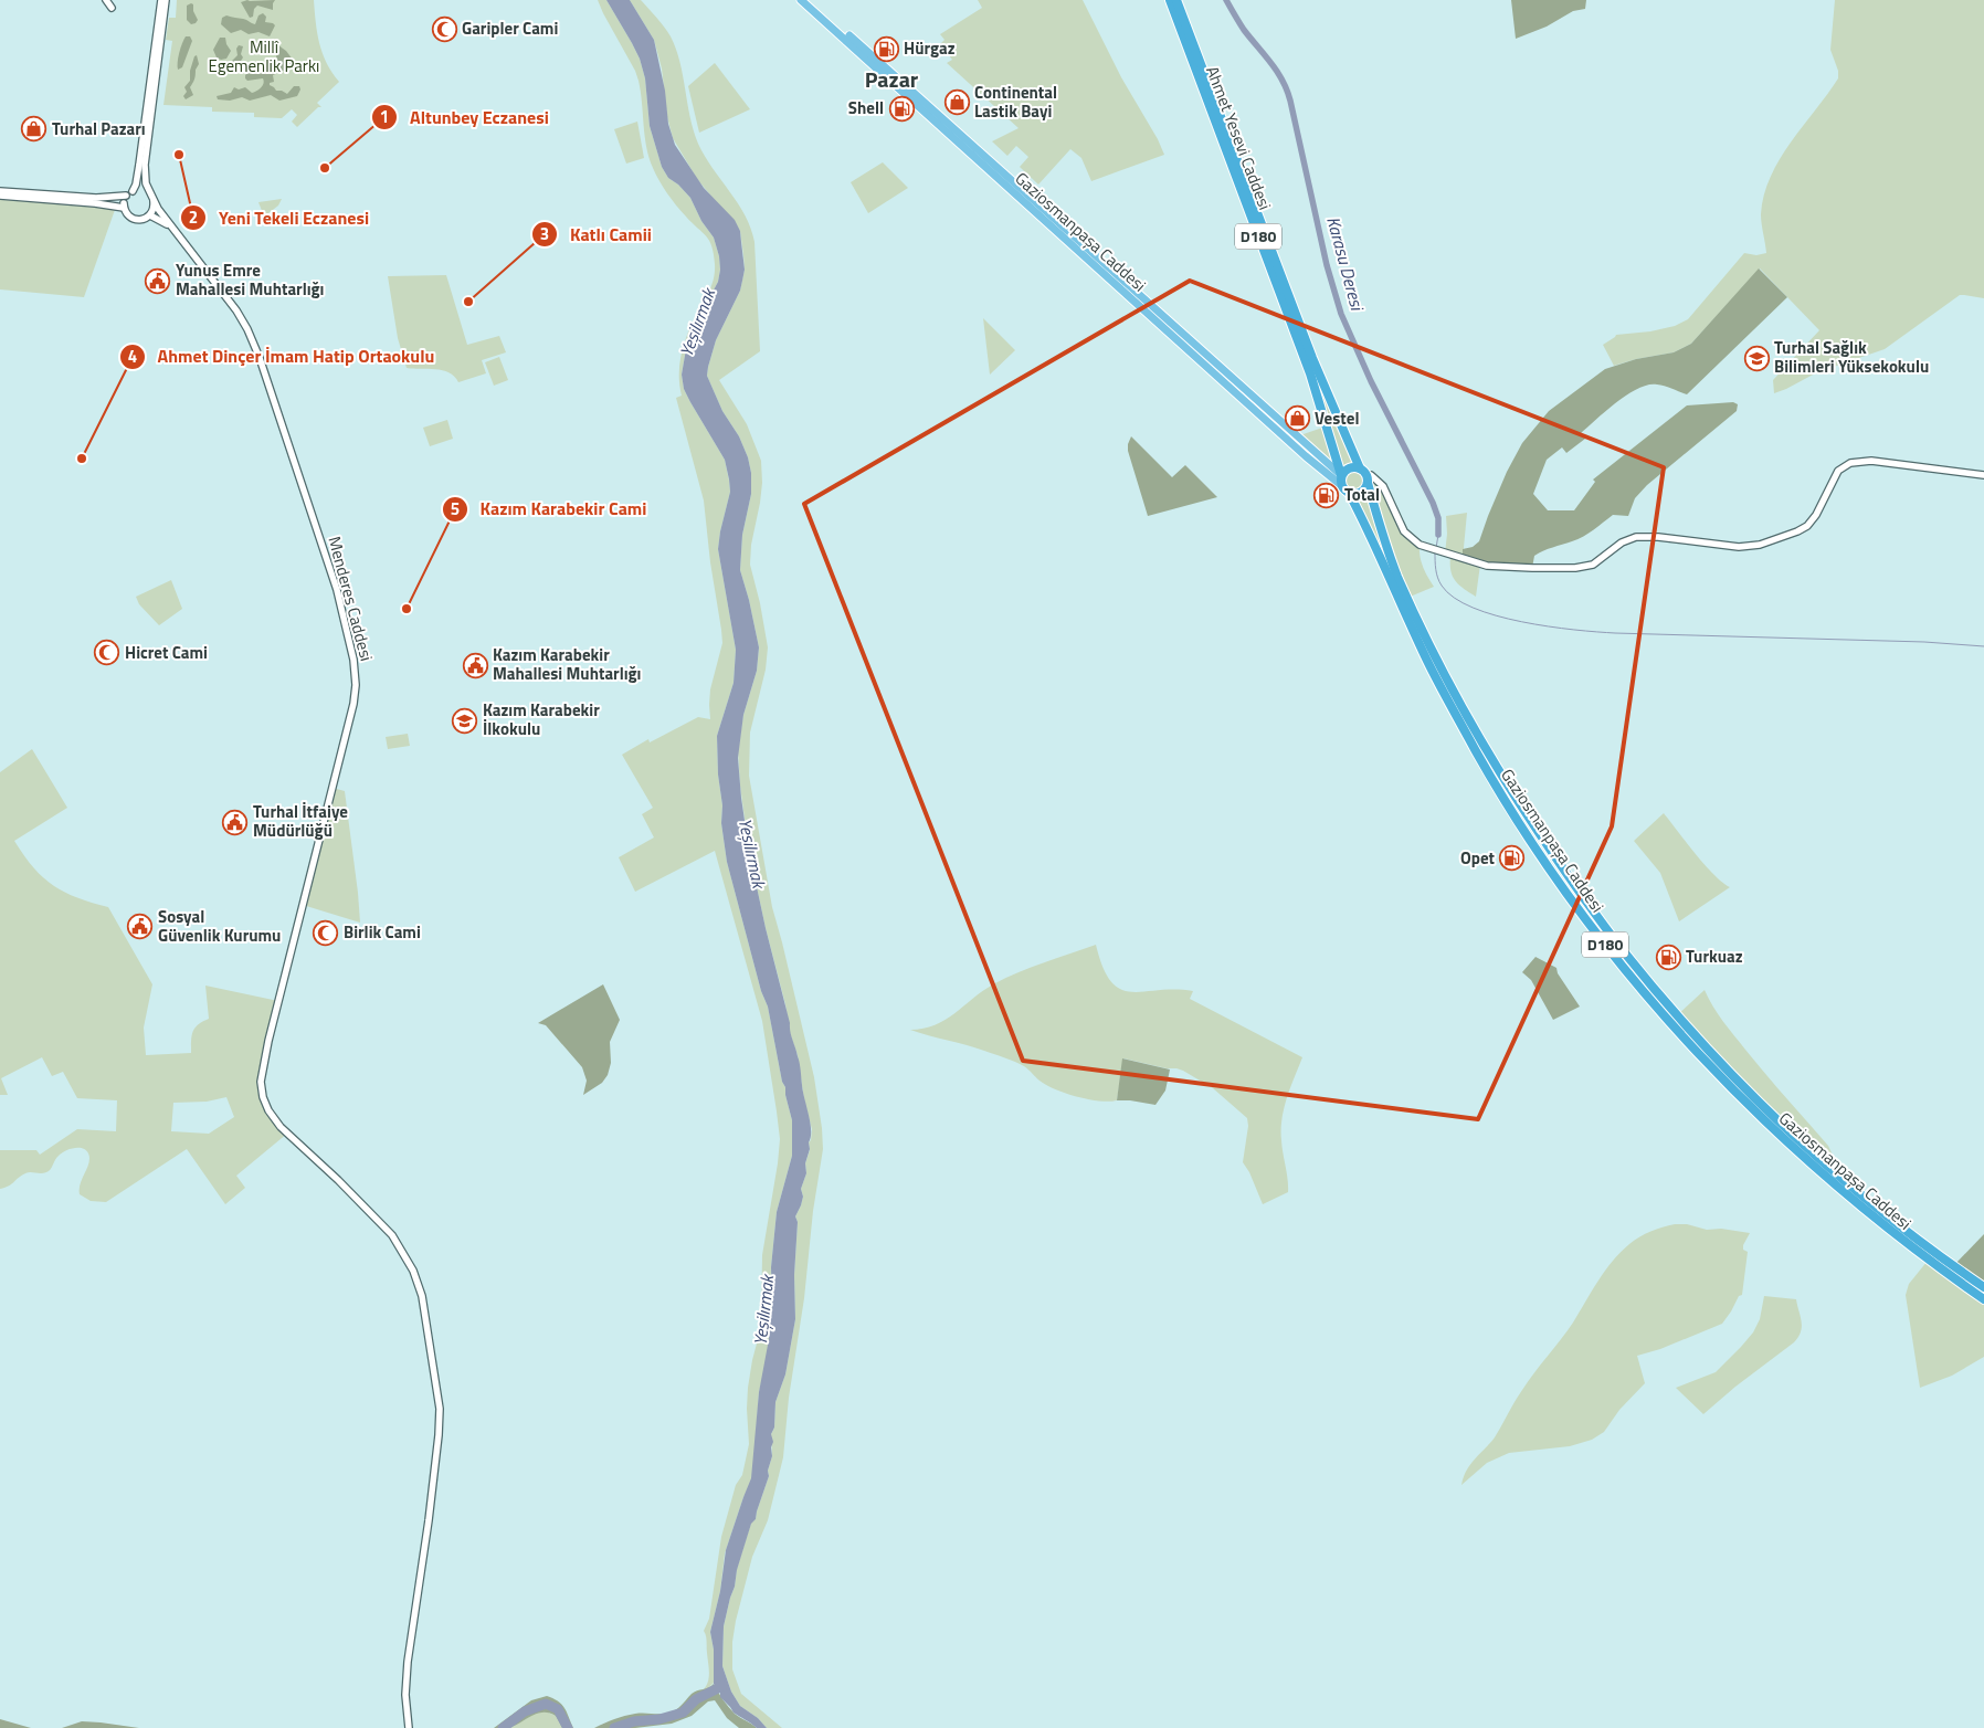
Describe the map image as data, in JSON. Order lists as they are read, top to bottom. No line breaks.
{"streets":{"highway":["Ahmet Yesevi Caddesi","Gaziosmanpaşa Caddesi","D180"],"street":["Menderes Caddesi"]},"crossings":[["Ahmet Yesevi Caddesi","Gaziosmanpaşa Caddesi"]],"districts":["Pazar"],"water":["Karasu Deresi","Yeşilırmak"],"parks":["Millî Egemenlik Parkı"],"places":{"mosque":["Garipler Cami","Hicret Cami","Birlik Cami"],"fuel station":["Hürgaz","Shell","Total","Opet","Turkuaz"],"shop":["Continental Lastik Bayi","Turhal Pazarı","Vestel"],"other":["Yeni Tekeli Eczanesi","Altunbey Eczanesi","Katlı Camii","Ahmet Dinçer İmam Hatip Ortaokulu","Kazım Karabekir Cami"],"public building":["Yunus Emre Mahallesi Muhtarlığı","Kazım Karabekir Mahallesi Muhtarlığı","Turhal İtfaiye Müdürlüğü","Sosyal Güvenlik Kurumu"],"school or university":["Turhal Sağlık Bilimleri Yüksekokulu","Kazım Karabekir İlkokulu"]}}
